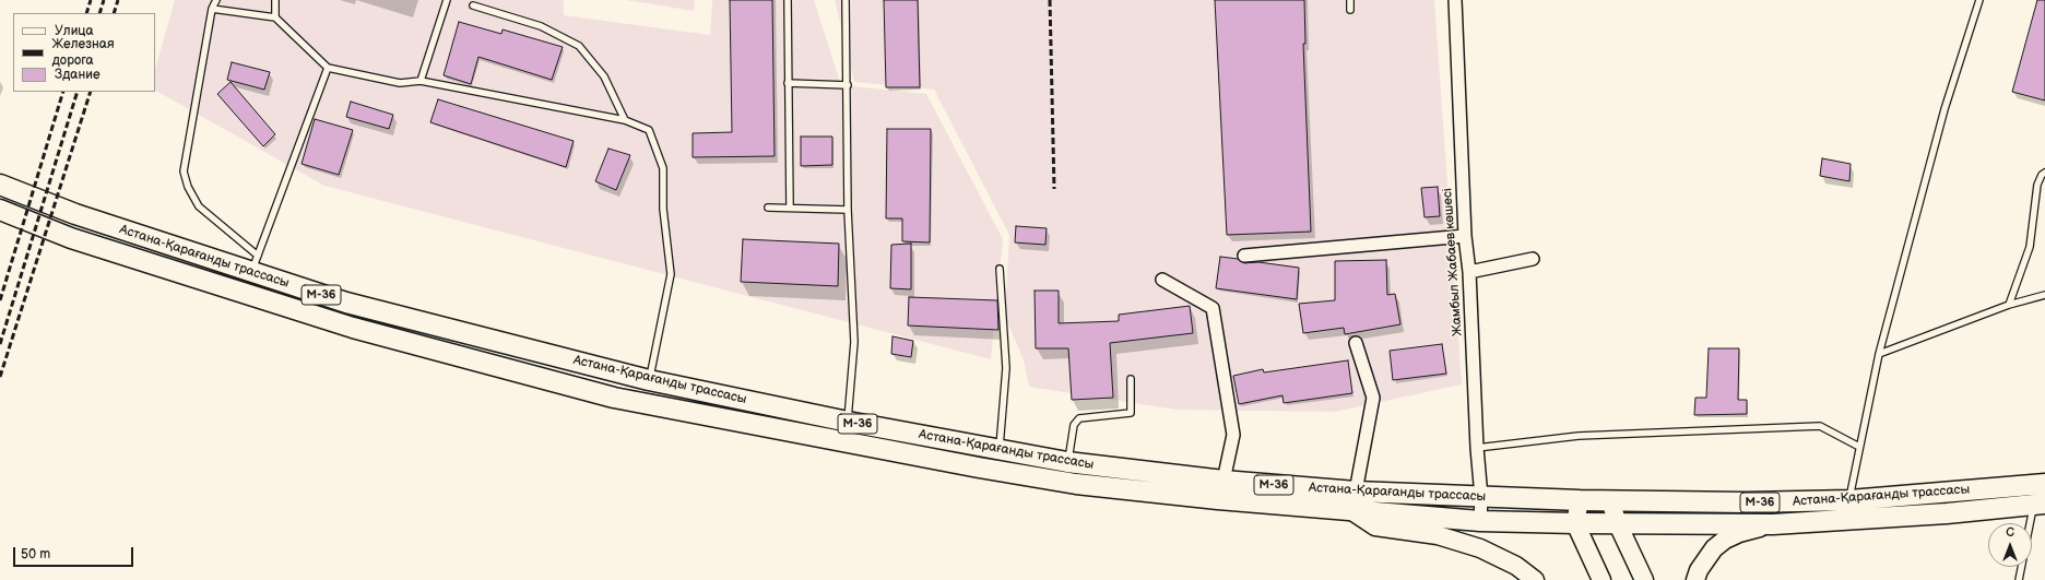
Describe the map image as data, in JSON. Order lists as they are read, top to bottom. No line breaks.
{"streets":{"main road":["Астана-Қарағанды трассасы","M-36"],"street":["Жамбыл Жабаев көшесі"]},"crossings":[["Астана-Қарағанды трассасы","Жамбыл Жабаев көшесі"]],"legend":["Улица","Железная дорога","Здание"],"scale_bar":"50 m","north":"top"}
